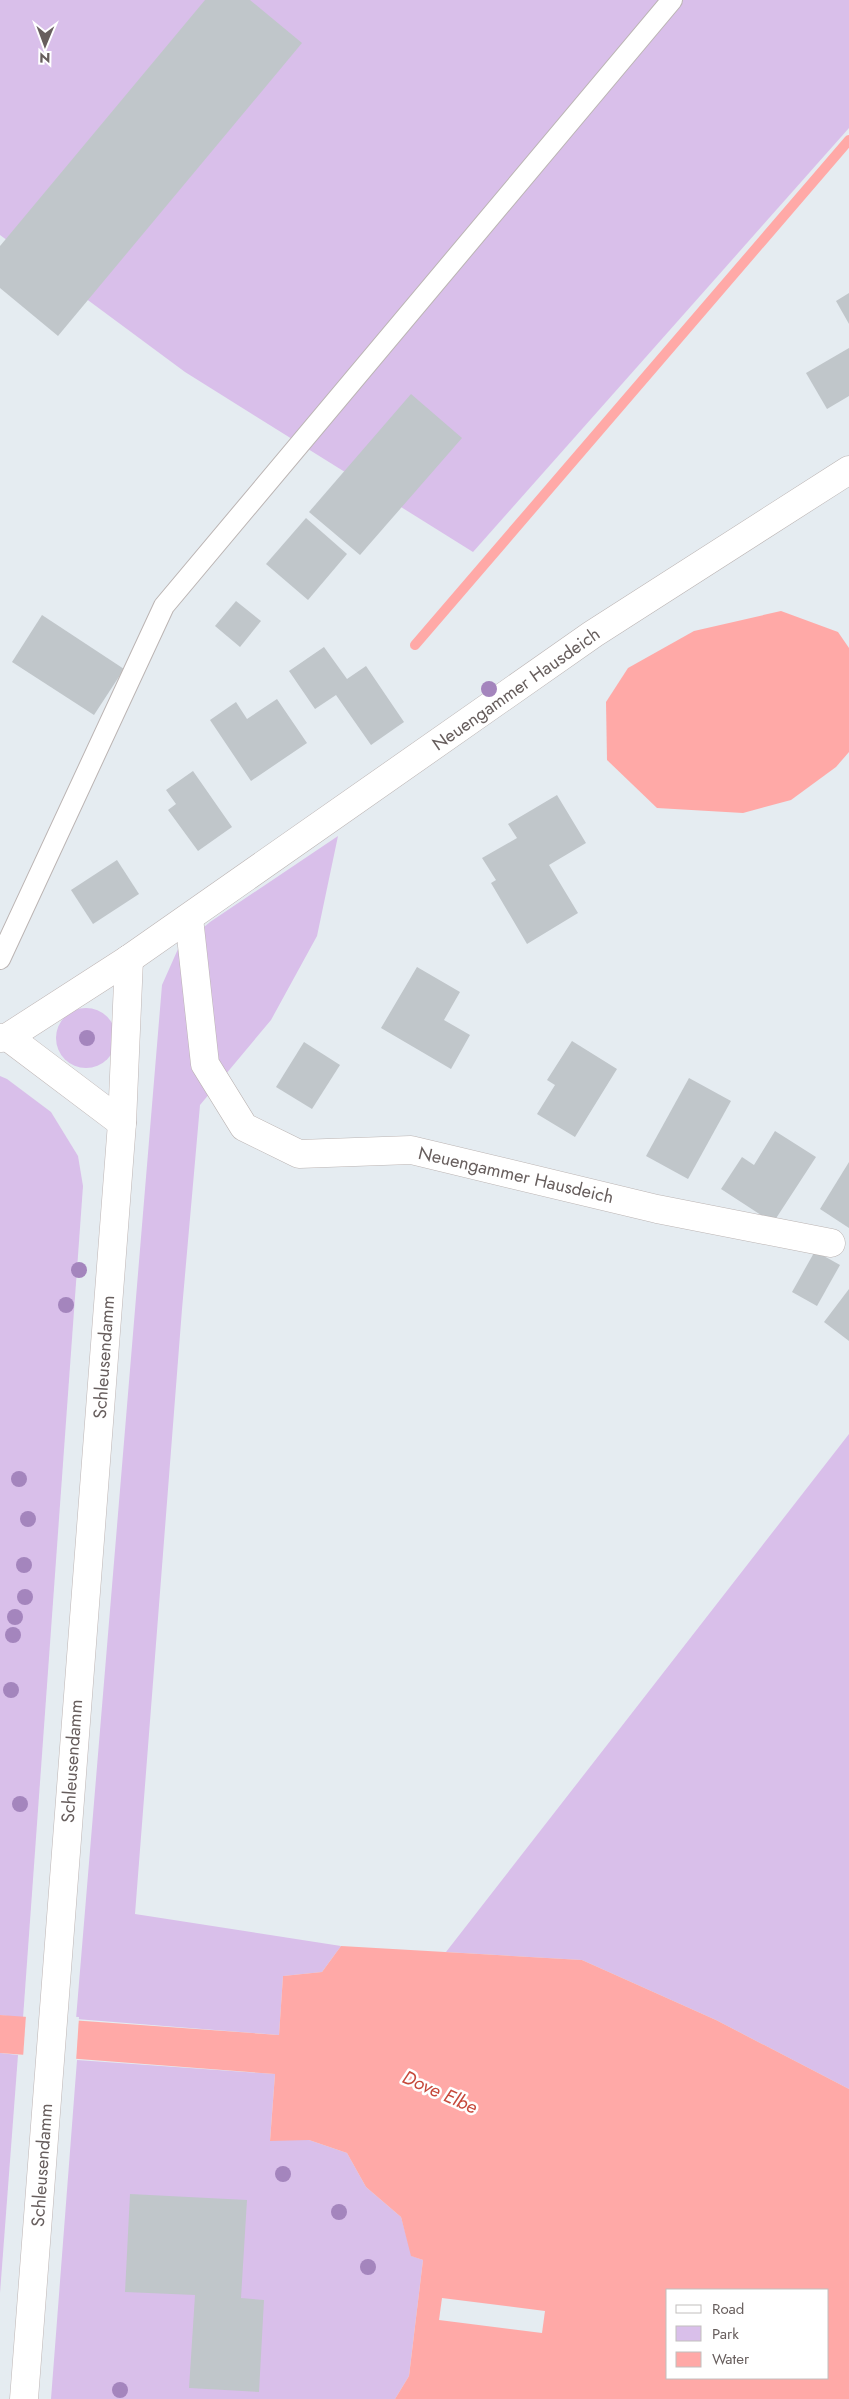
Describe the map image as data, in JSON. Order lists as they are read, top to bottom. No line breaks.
{"streets":{"street":["Neuengammer Hausdeich","Schleusendamm"]},"crossings":[["Neuengammer Hausdeich","Schleusendamm"]],"water":["Dove Elbe"],"legend":["Road","Park","Water"],"north":"bottom"}
